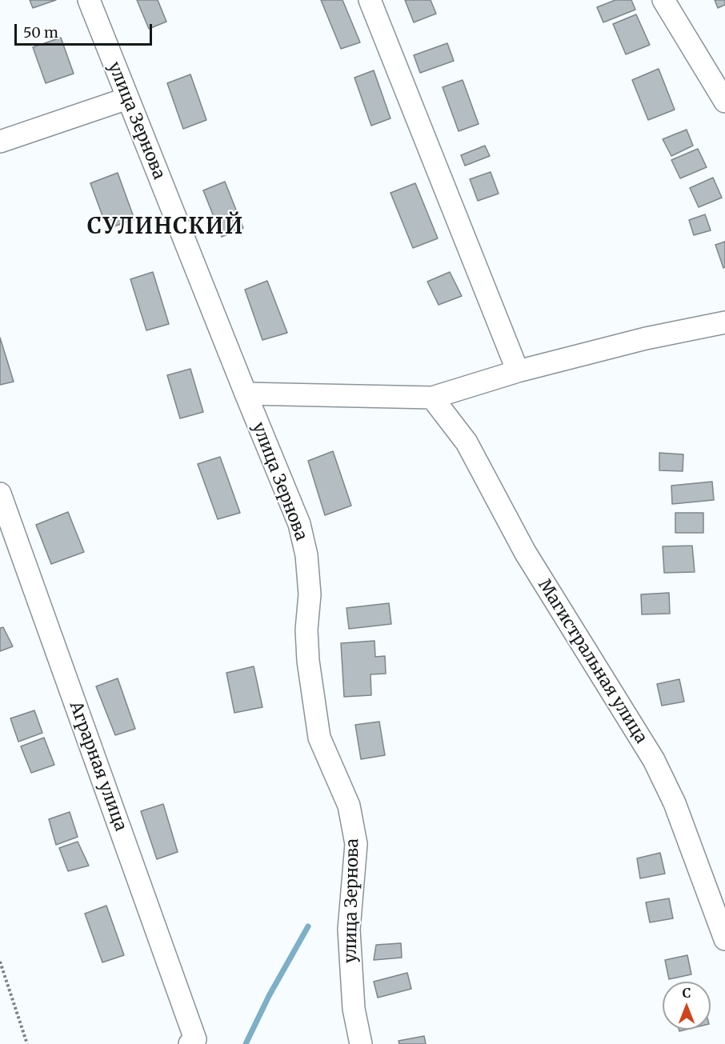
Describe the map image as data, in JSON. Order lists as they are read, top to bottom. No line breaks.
{"streets":{"street":["улица Зернова","Магистральная улица","Аграрная улица"]},"districts":["СУЛИНСКИЙ"],"scale_bar":"50 m","north":"top"}
